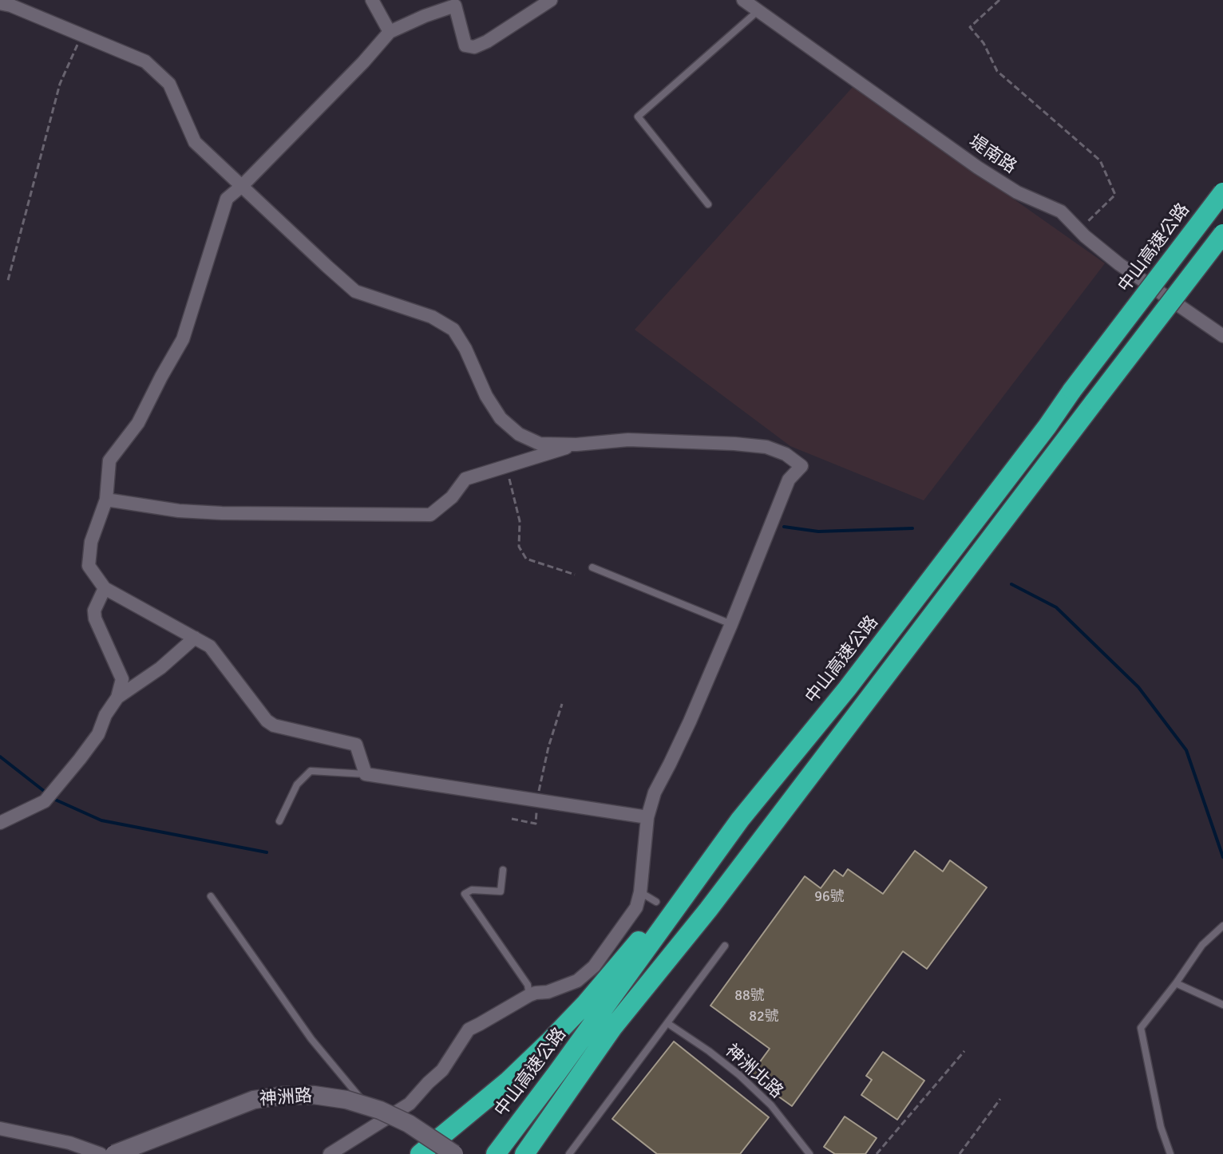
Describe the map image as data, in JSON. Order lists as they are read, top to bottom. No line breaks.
{"streets":{"highway":["中山高速公路"],"street":["堤南路","神洲路"],"lane":["神洲北路"]},"house_numbers":["96號","88號","82號"]}
